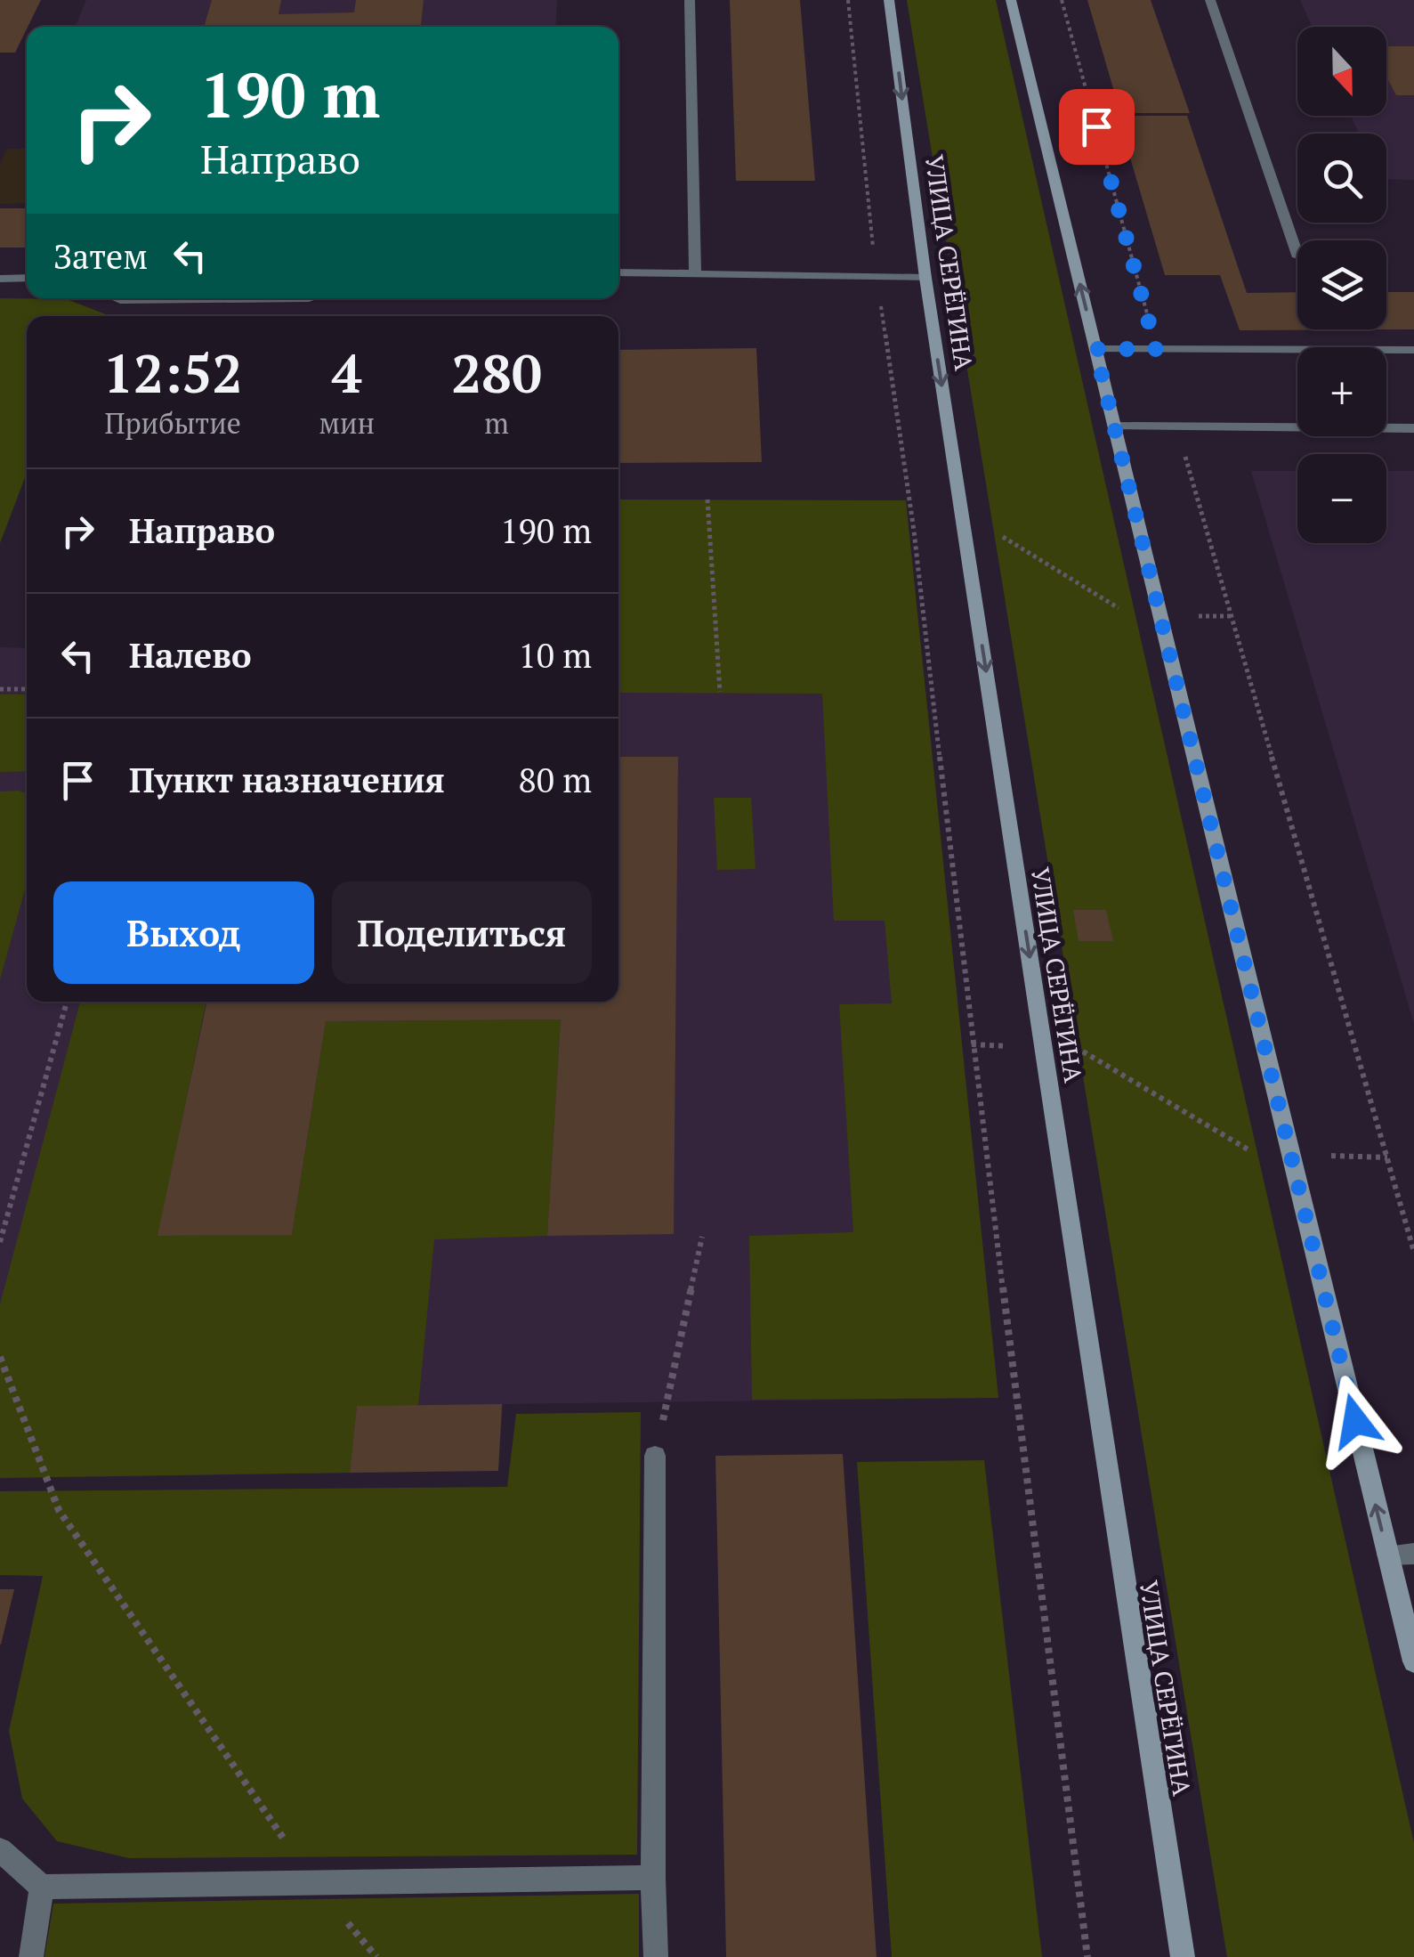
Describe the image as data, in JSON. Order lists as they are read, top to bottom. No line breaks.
{"streets":{"main road":["УЛИЦА СЕРЁГИНА"]},"one_way":["УЛИЦА СЕРЁГИНА"],"north":"bottom","page":{"map_buttons":["+","−"],"turn":["190 m","Направо"],"then":"Затем","eta":["12:52","Прибытие","4","мин","280","m"],"list":[{"name":"Направо","value":"190 m"},{"name":"Налево","value":"10 m"},{"name":"Пункт назначения","value":"80 m"}],"buttons":["Выход","Поделиться"]}}
